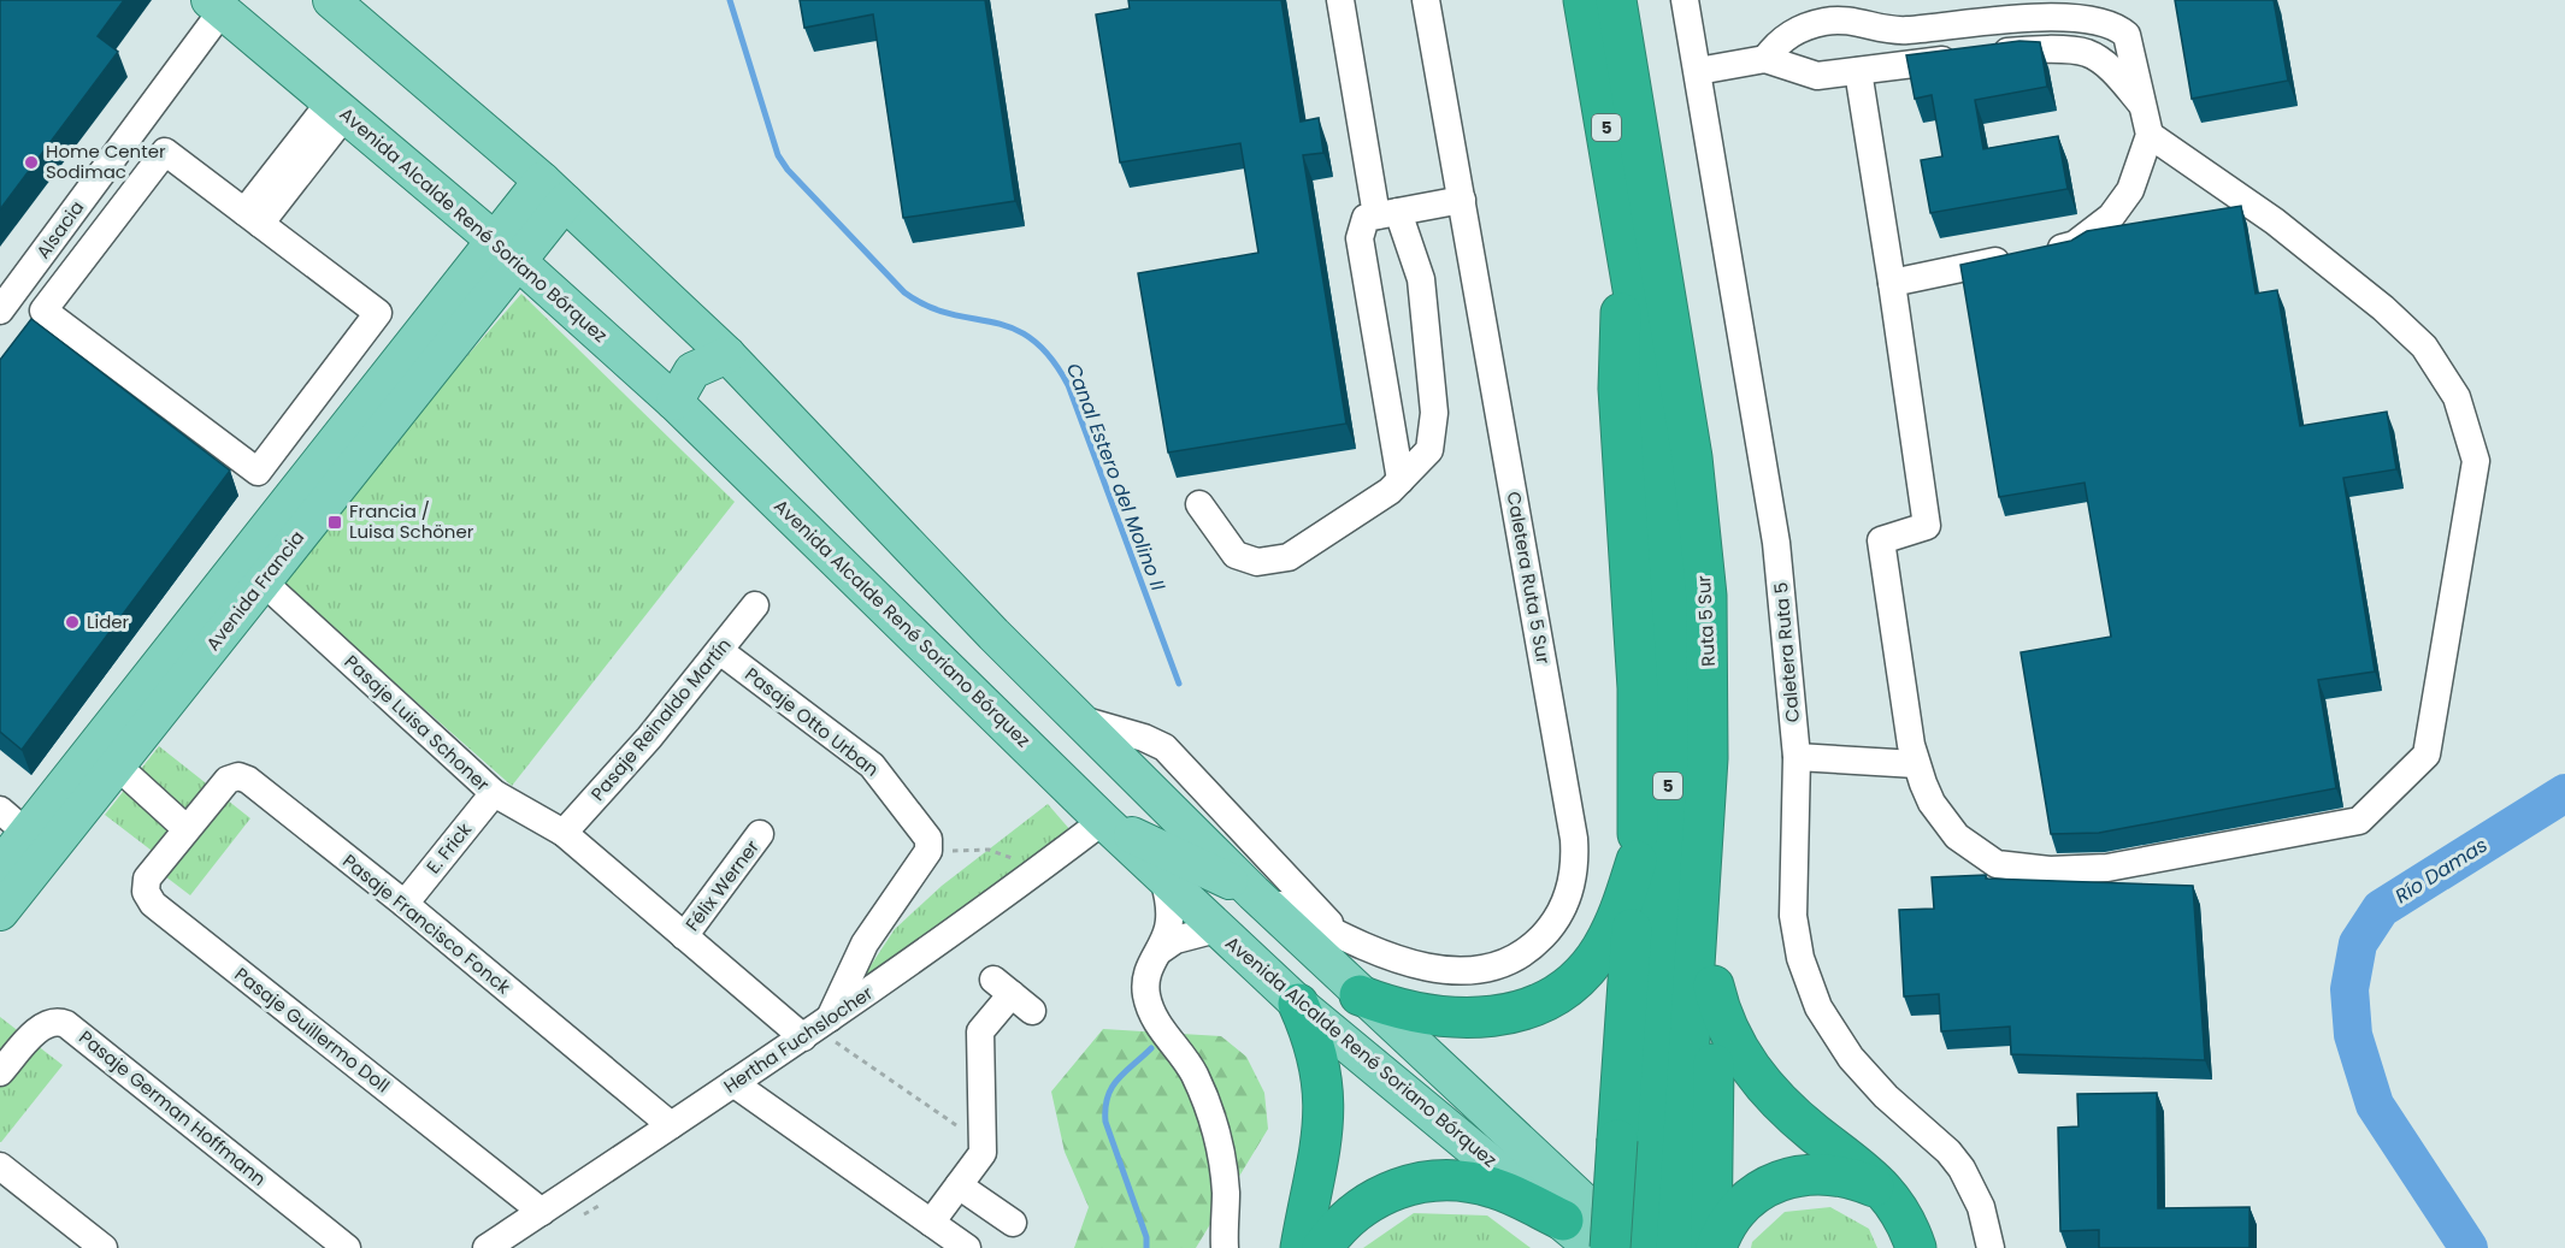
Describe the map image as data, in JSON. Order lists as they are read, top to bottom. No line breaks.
{"streets":{"highway":["5","Ruta 5 Sur"],"main road":["Avenida Alcalde René Soriano Bórquez","Avenida Francia"],"street":["Alsacia","Caletera Ruta 5 Sur","Caletera Ruta 5","Pasaje Reinaldo Martín","Pasaje Otto Urban","Pasaje Luisa Schoner","E. Frick","Félix Werner","Pasaje Francisco Fonck","Pasaje Guillermo Doll","Hertha Fuchslocher","Pasaje German Hoffmann"]},"crossings":[["Avenida Alcalde René Soriano Bórquez","Alsacia"],["Avenida Alcalde René Soriano Bórquez","Caletera Ruta 5 Sur"],["Avenida Alcalde René Soriano Bórquez","Avenida Francia"],["Avenida Alcalde René Soriano Bórquez","Hertha Fuchslocher"],["Avenida Francia","Pasaje Luisa Schoner"],["Pasaje Reinaldo Martín","Pasaje Otto Urban"],["Pasaje Reinaldo Martín","Pasaje Luisa Schoner"],["Pasaje Luisa Schoner","E. Frick"],["Pasaje Luisa Schoner","Félix Werner"],["Pasaje Luisa Schoner","Hertha Fuchslocher"],["E. Frick","Pasaje Francisco Fonck"],["Pasaje Francisco Fonck","Pasaje Guillermo Doll"],["Pasaje Francisco Fonck","Hertha Fuchslocher"],["Pasaje Guillermo Doll","Hertha Fuchslocher"]],"water":["Canal Estero del Molino II","Río Damas"],"places":{"other":["Home Center Sodimac","Lider"],"transit":["Francia / Luisa Schöner"]}}
